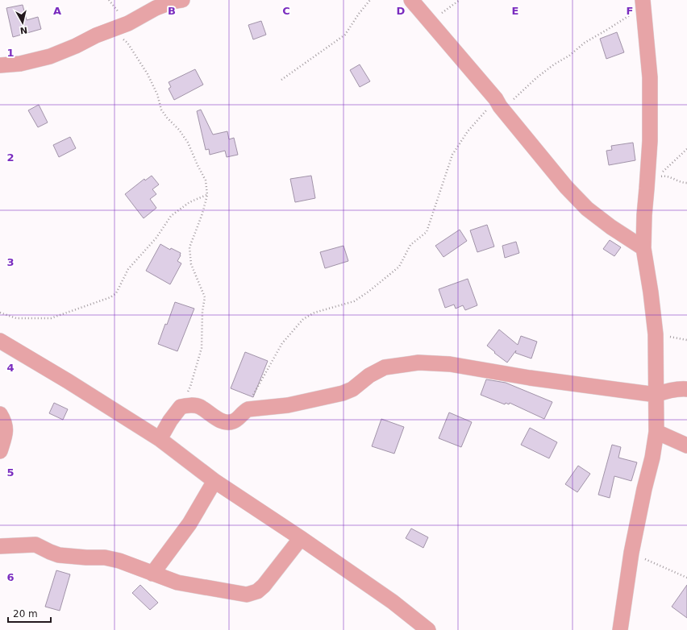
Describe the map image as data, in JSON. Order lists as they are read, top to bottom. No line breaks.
{"scale_bar":"20 m","north":"bottom","grid":{"columns":["A","B","C","D","E","F"],"rows":["1","2","3","4","5","6"]}}
